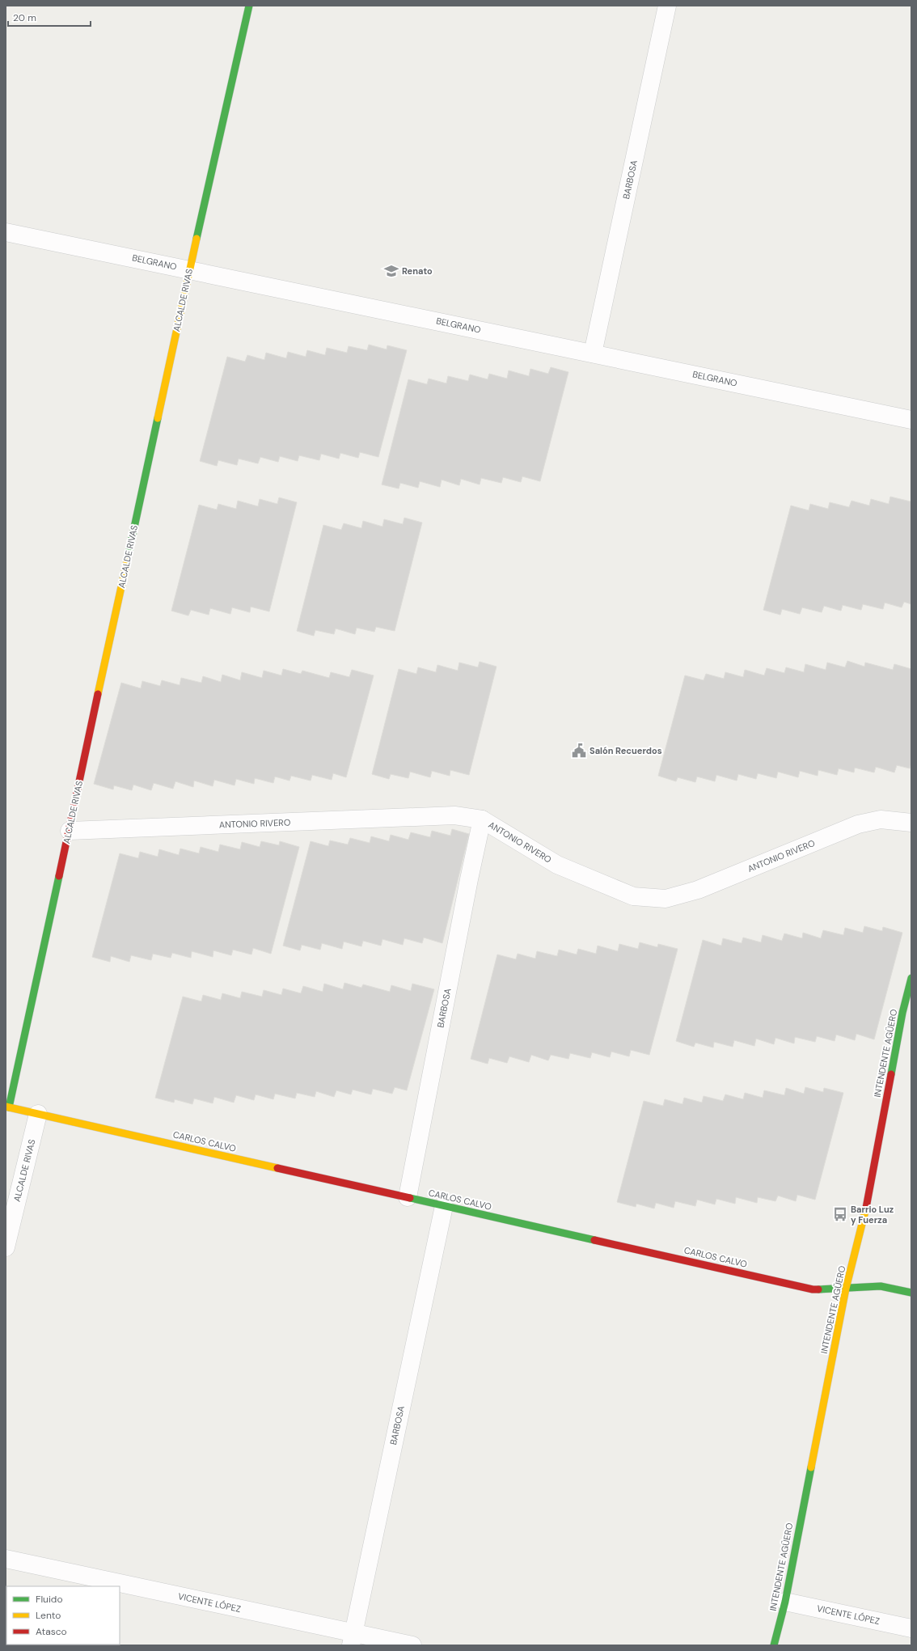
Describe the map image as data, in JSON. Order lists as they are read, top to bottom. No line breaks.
{"streets":{"street":["BARBOSA","BELGRANO","ALCALDE RIVAS","ANTONIO RIVERO","INTENDENTE AGÜERO","CARLOS CALVO","VICENTE LÓPEZ"]},"crossings":[["BARBOSA","BELGRANO"],["BARBOSA","ANTONIO RIVERO"],["BARBOSA","CARLOS CALVO"],["BARBOSA","VICENTE LÓPEZ"],["BELGRANO","ALCALDE RIVAS"],["ALCALDE RIVAS","ANTONIO RIVERO"],["ALCALDE RIVAS","CARLOS CALVO"],["INTENDENTE AGÜERO","CARLOS CALVO"],["INTENDENTE AGÜERO","VICENTE LÓPEZ"]],"places":{"school or university":["Renato"],"public building":["Salón Recuerdos"],"bus stop":["Barrio Luz y Fuerza"]},"legend":["Fluido","Lento","Atasco"],"scale_bar":"20 m"}
